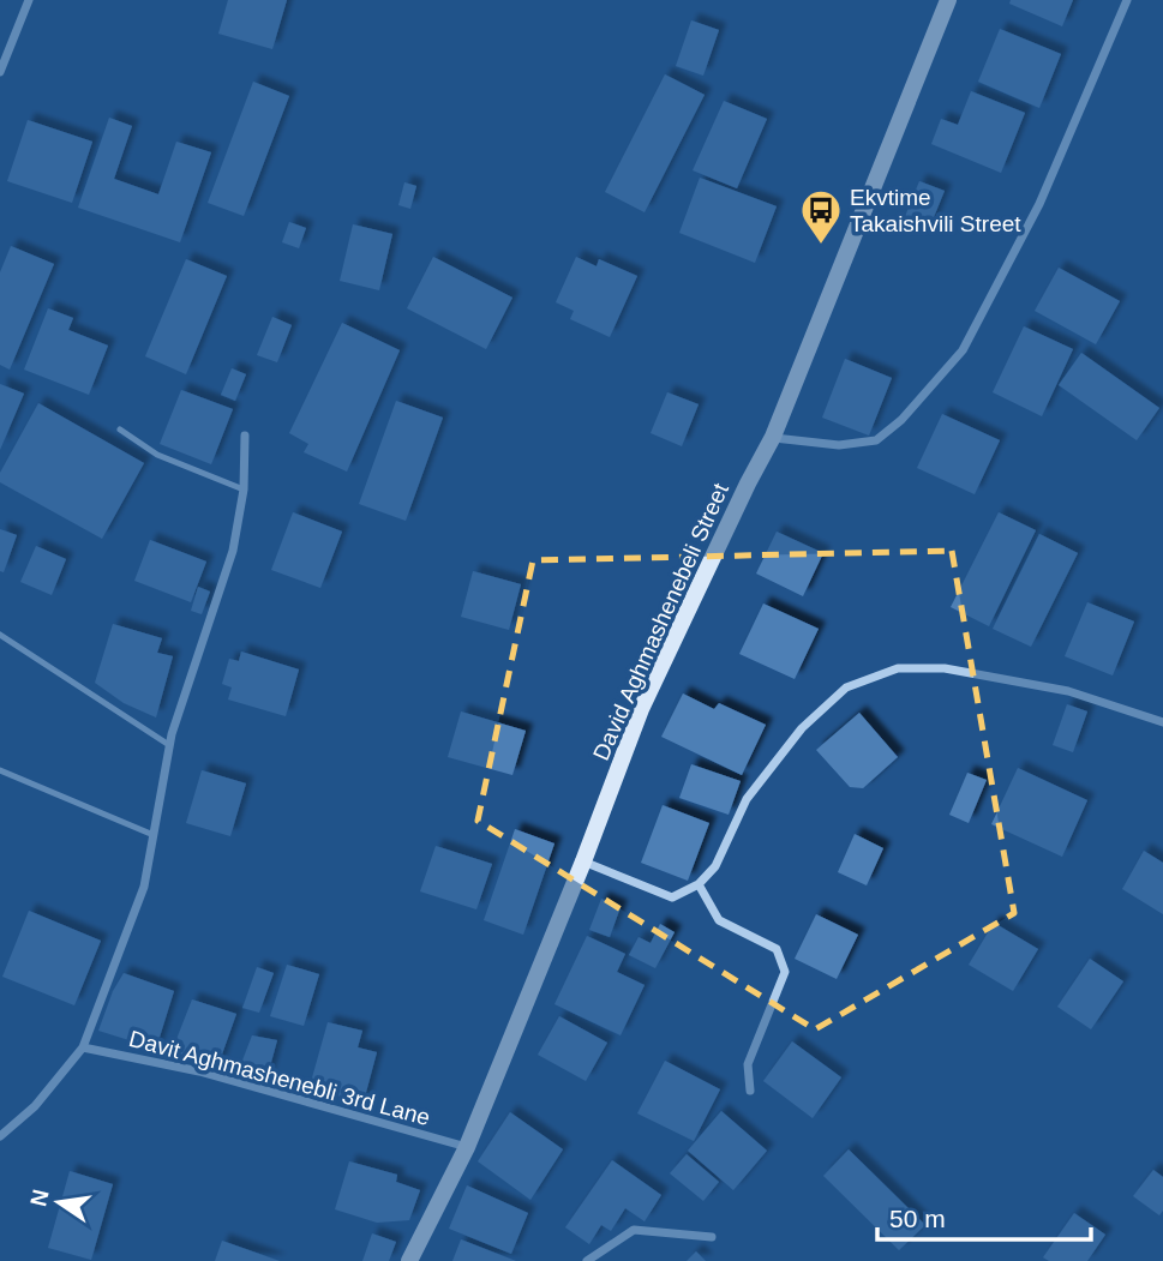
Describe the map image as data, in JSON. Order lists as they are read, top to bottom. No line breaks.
{"streets":{"street":["David Aghmashenebeli Street","Davit Aghmashenebli 3rd Lane"]},"crossings":[["David Aghmashenebeli Street","Davit Aghmashenebli 3rd Lane"]],"places":{"bus stop":["Ekvtime Takaishvili Street"]},"scale_bar":"50 m","north":"left"}
